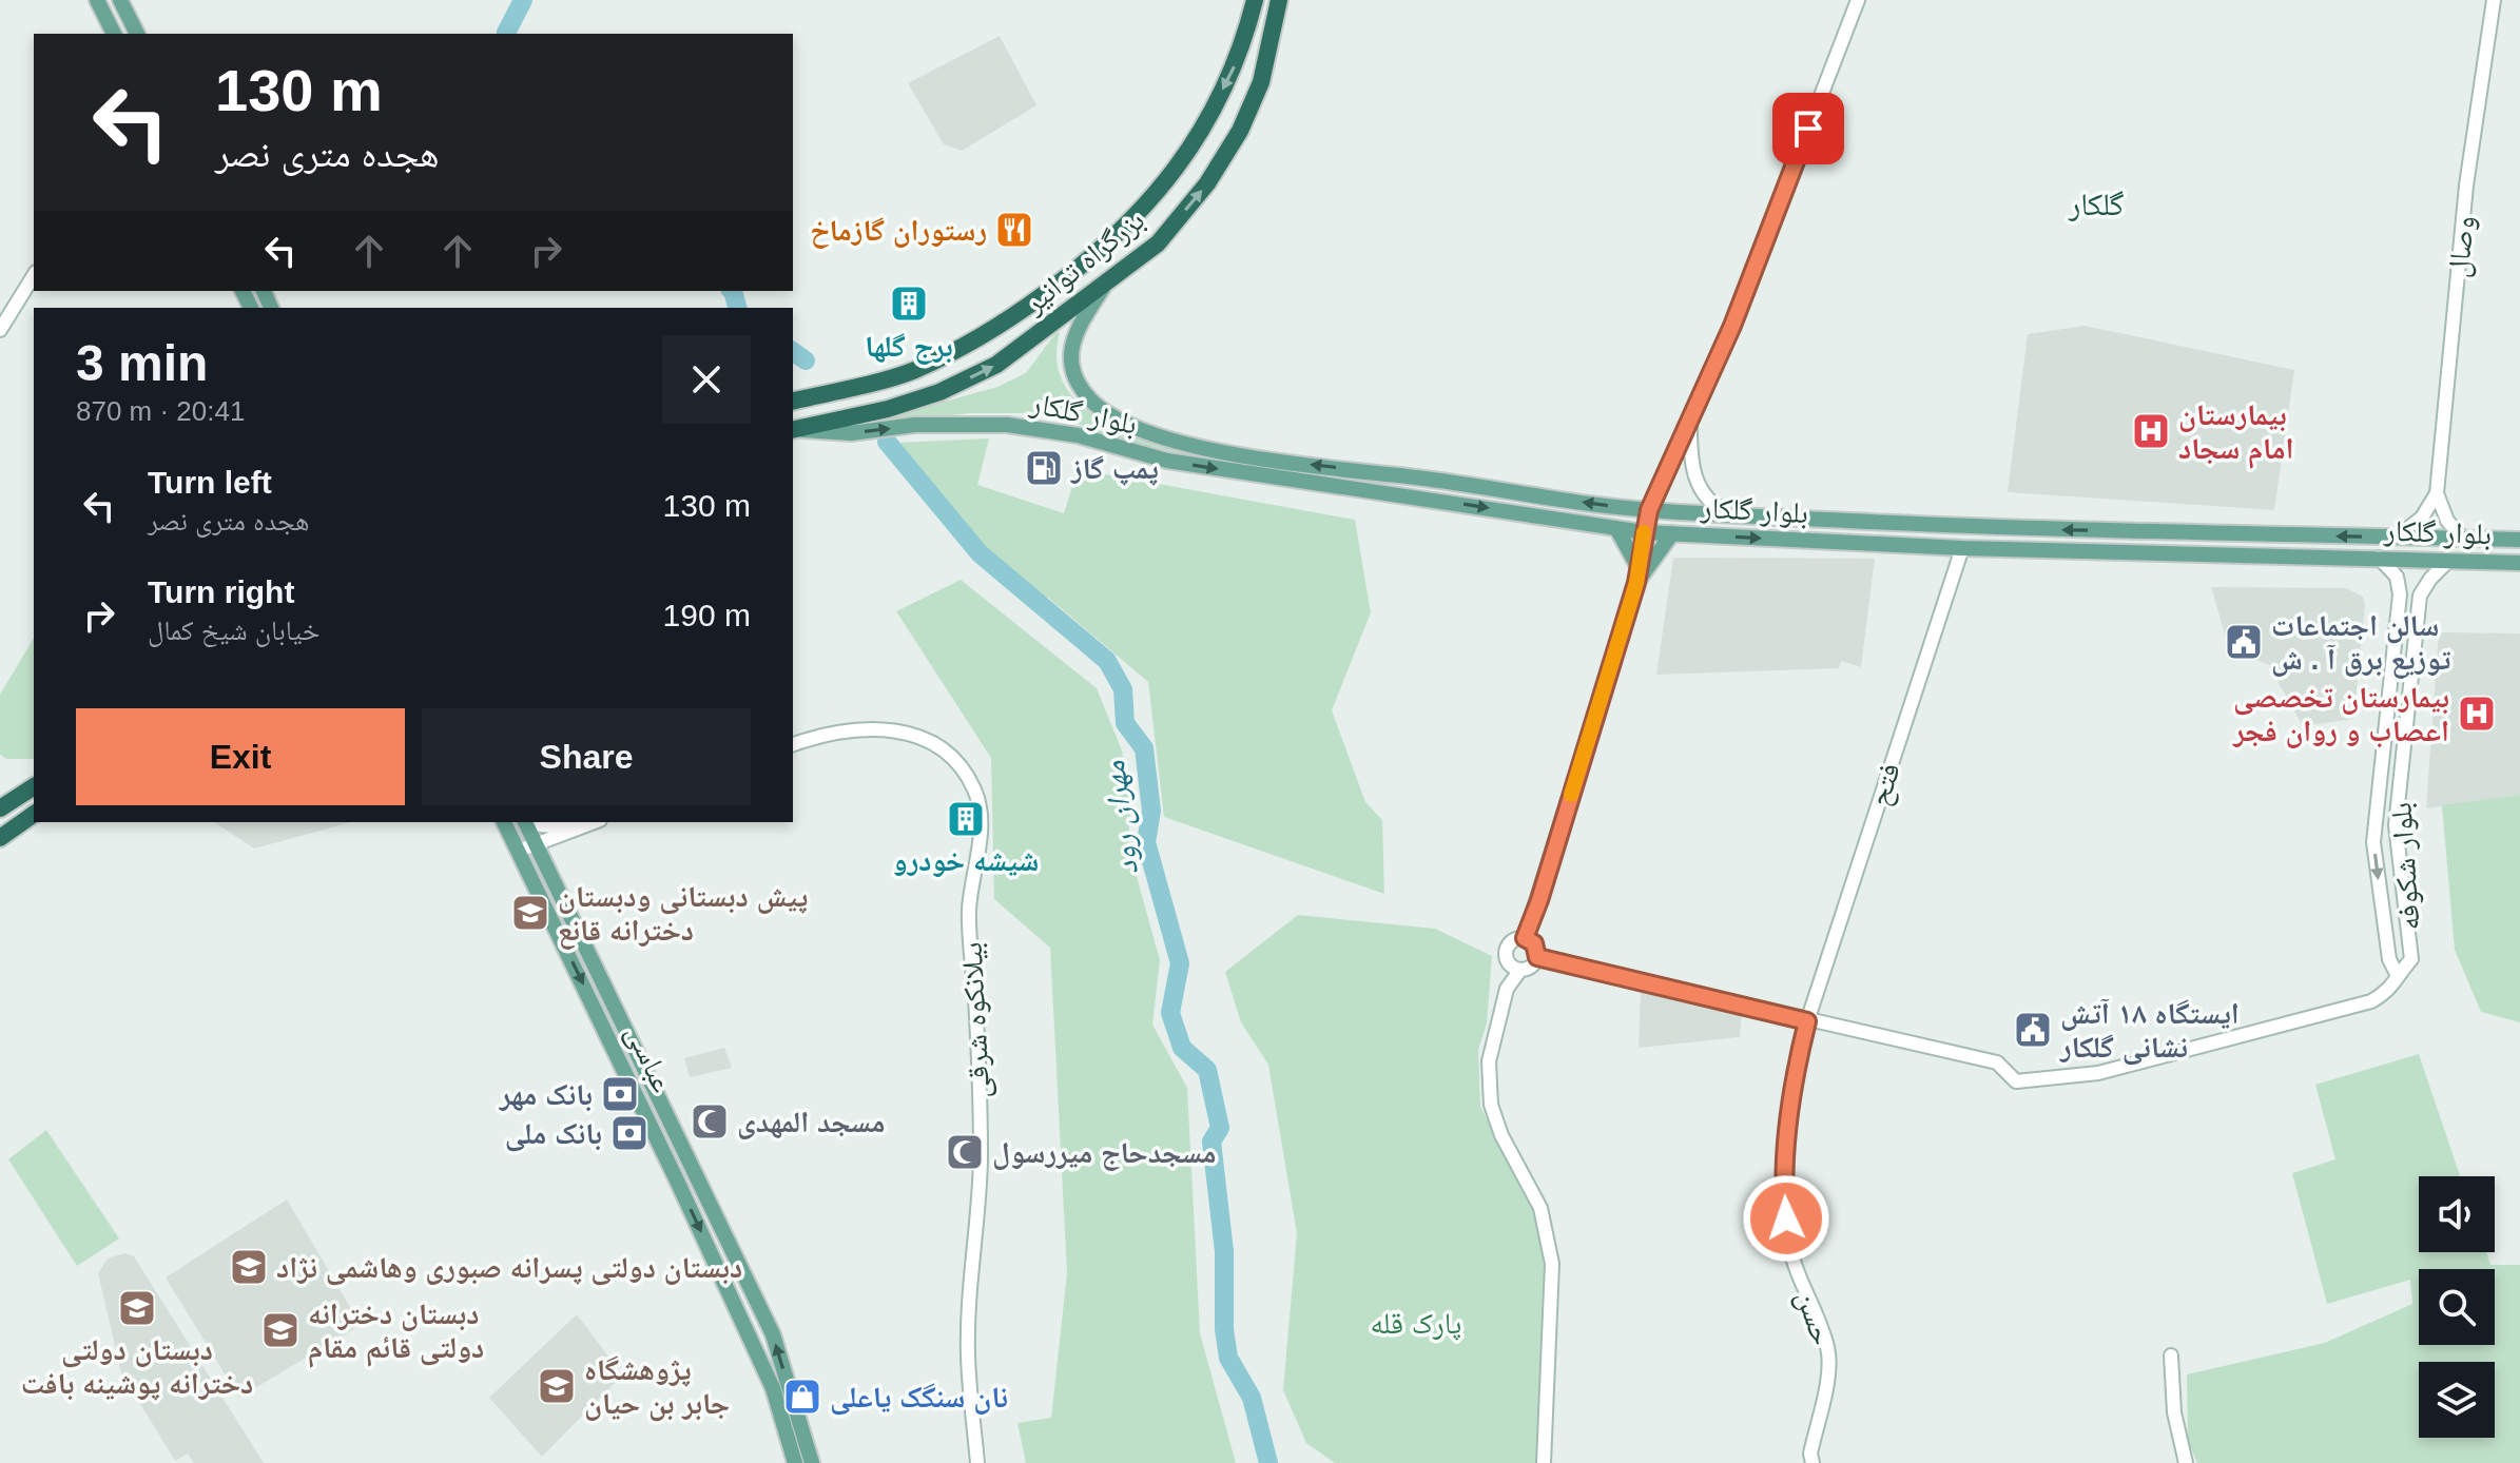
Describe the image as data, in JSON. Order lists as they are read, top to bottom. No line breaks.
{"streets":{"highway":["بزرگراه توانیر"],"main road":["بلوار گلکار","عباسى"],"street":["وصال","فتح","بلوار شکوفه","بیلانکوه شرقی","حسن"]},"crossings":[["بزرگراه توانیر","بلوار گلکار"],["بلوار گلکار","فتح"],["فتح","حسن"]],"districts":["گلکار"],"water":["مهران رود"],"parks":["پارک قله"],"places":{"restaurant":["رستوران گازماخ"],"building":["برج گلها","شیشه خودرو"],"hospital":["بیمارستان امام سجاد","بیمارستان تخصصی اعصاب و روان فجر"],"fuel station":["پمپ گاز"],"public building":["سالن اجتماعات توزیع برق آ . ش","ایستگاه ۱۸ آتش نشانی گلکار"],"school or university":["پیش دبستانی ودبستان دخترانه قانع","دبستان دولتی پسرانه صبوری وهاشمی نژاد","دبستان دولتی دخترانه پوشینه بافت","دبستان دخترانه دولتی قائم مقام","پژوهشگاه جابر بن حیان"],"bank":["بانک مهر","بانک ملی"],"mosque":["مسجد المهدی","مسجدحاج میررسول"],"shop":["نان سنگک یاعلی"]},"page":{"turn":["130 m","هجده متری نصر"],"heading":["3 min","870 m · 20:41"],"list":[{"name":"Turn left","note":"هجده متری نصر","value":"130 m"},{"name":"Turn right","note":"خیابان شیخ کمال","value":"190 m"}],"buttons":["Exit","Share"]}}
